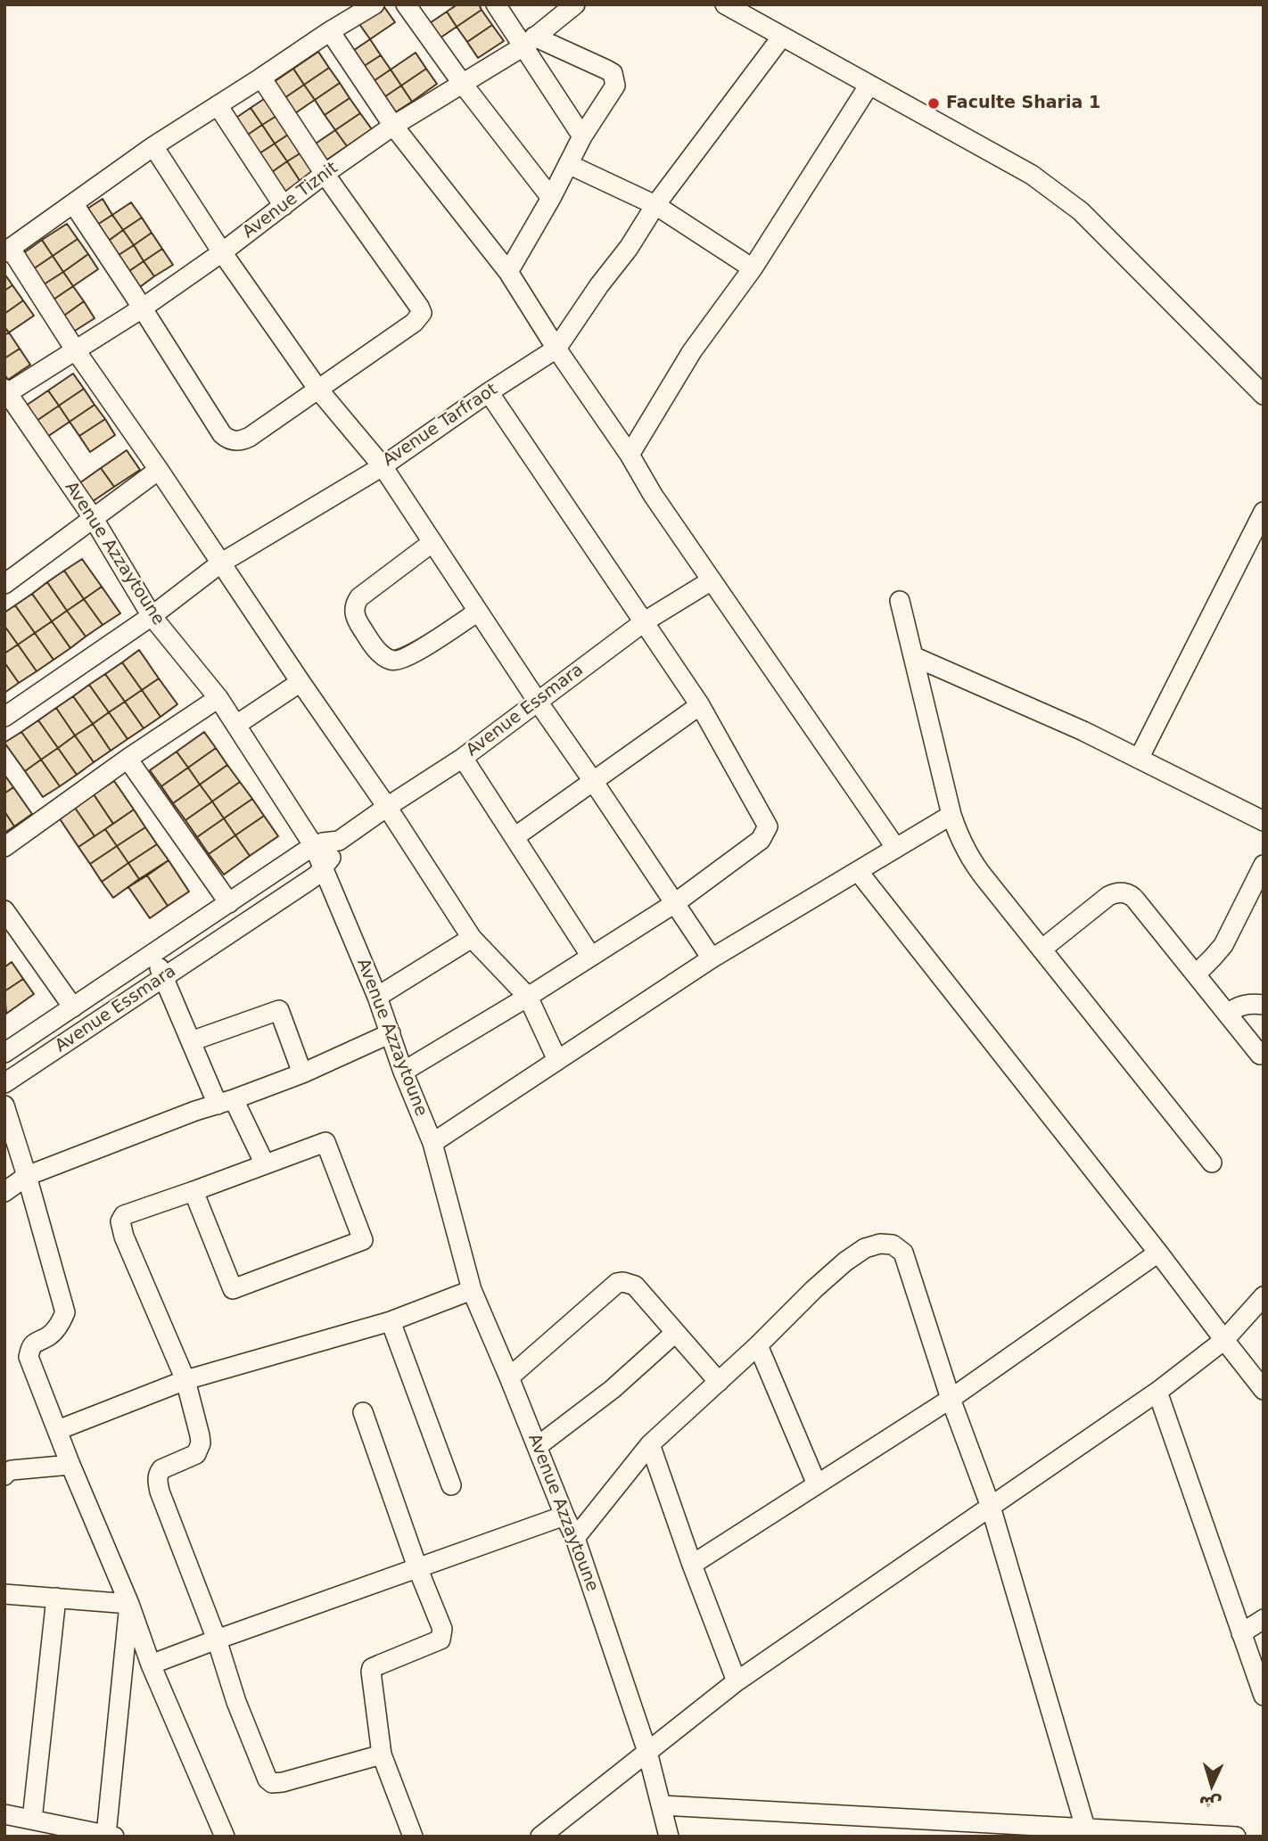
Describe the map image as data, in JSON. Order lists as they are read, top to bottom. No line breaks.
{"streets":{"street":["Avenue Tiznit","Avenue Tarfraot","Avenue Azzaytoune","Avenue Essmara"]},"crossings":[["Avenue Tiznit","Avenue Azzaytoune"],["Avenue Tarfraot","Avenue Azzaytoune"],["Avenue Azzaytoune","Avenue Essmara"]],"places":["Faculte Sharia 1"],"north":"bottom"}
